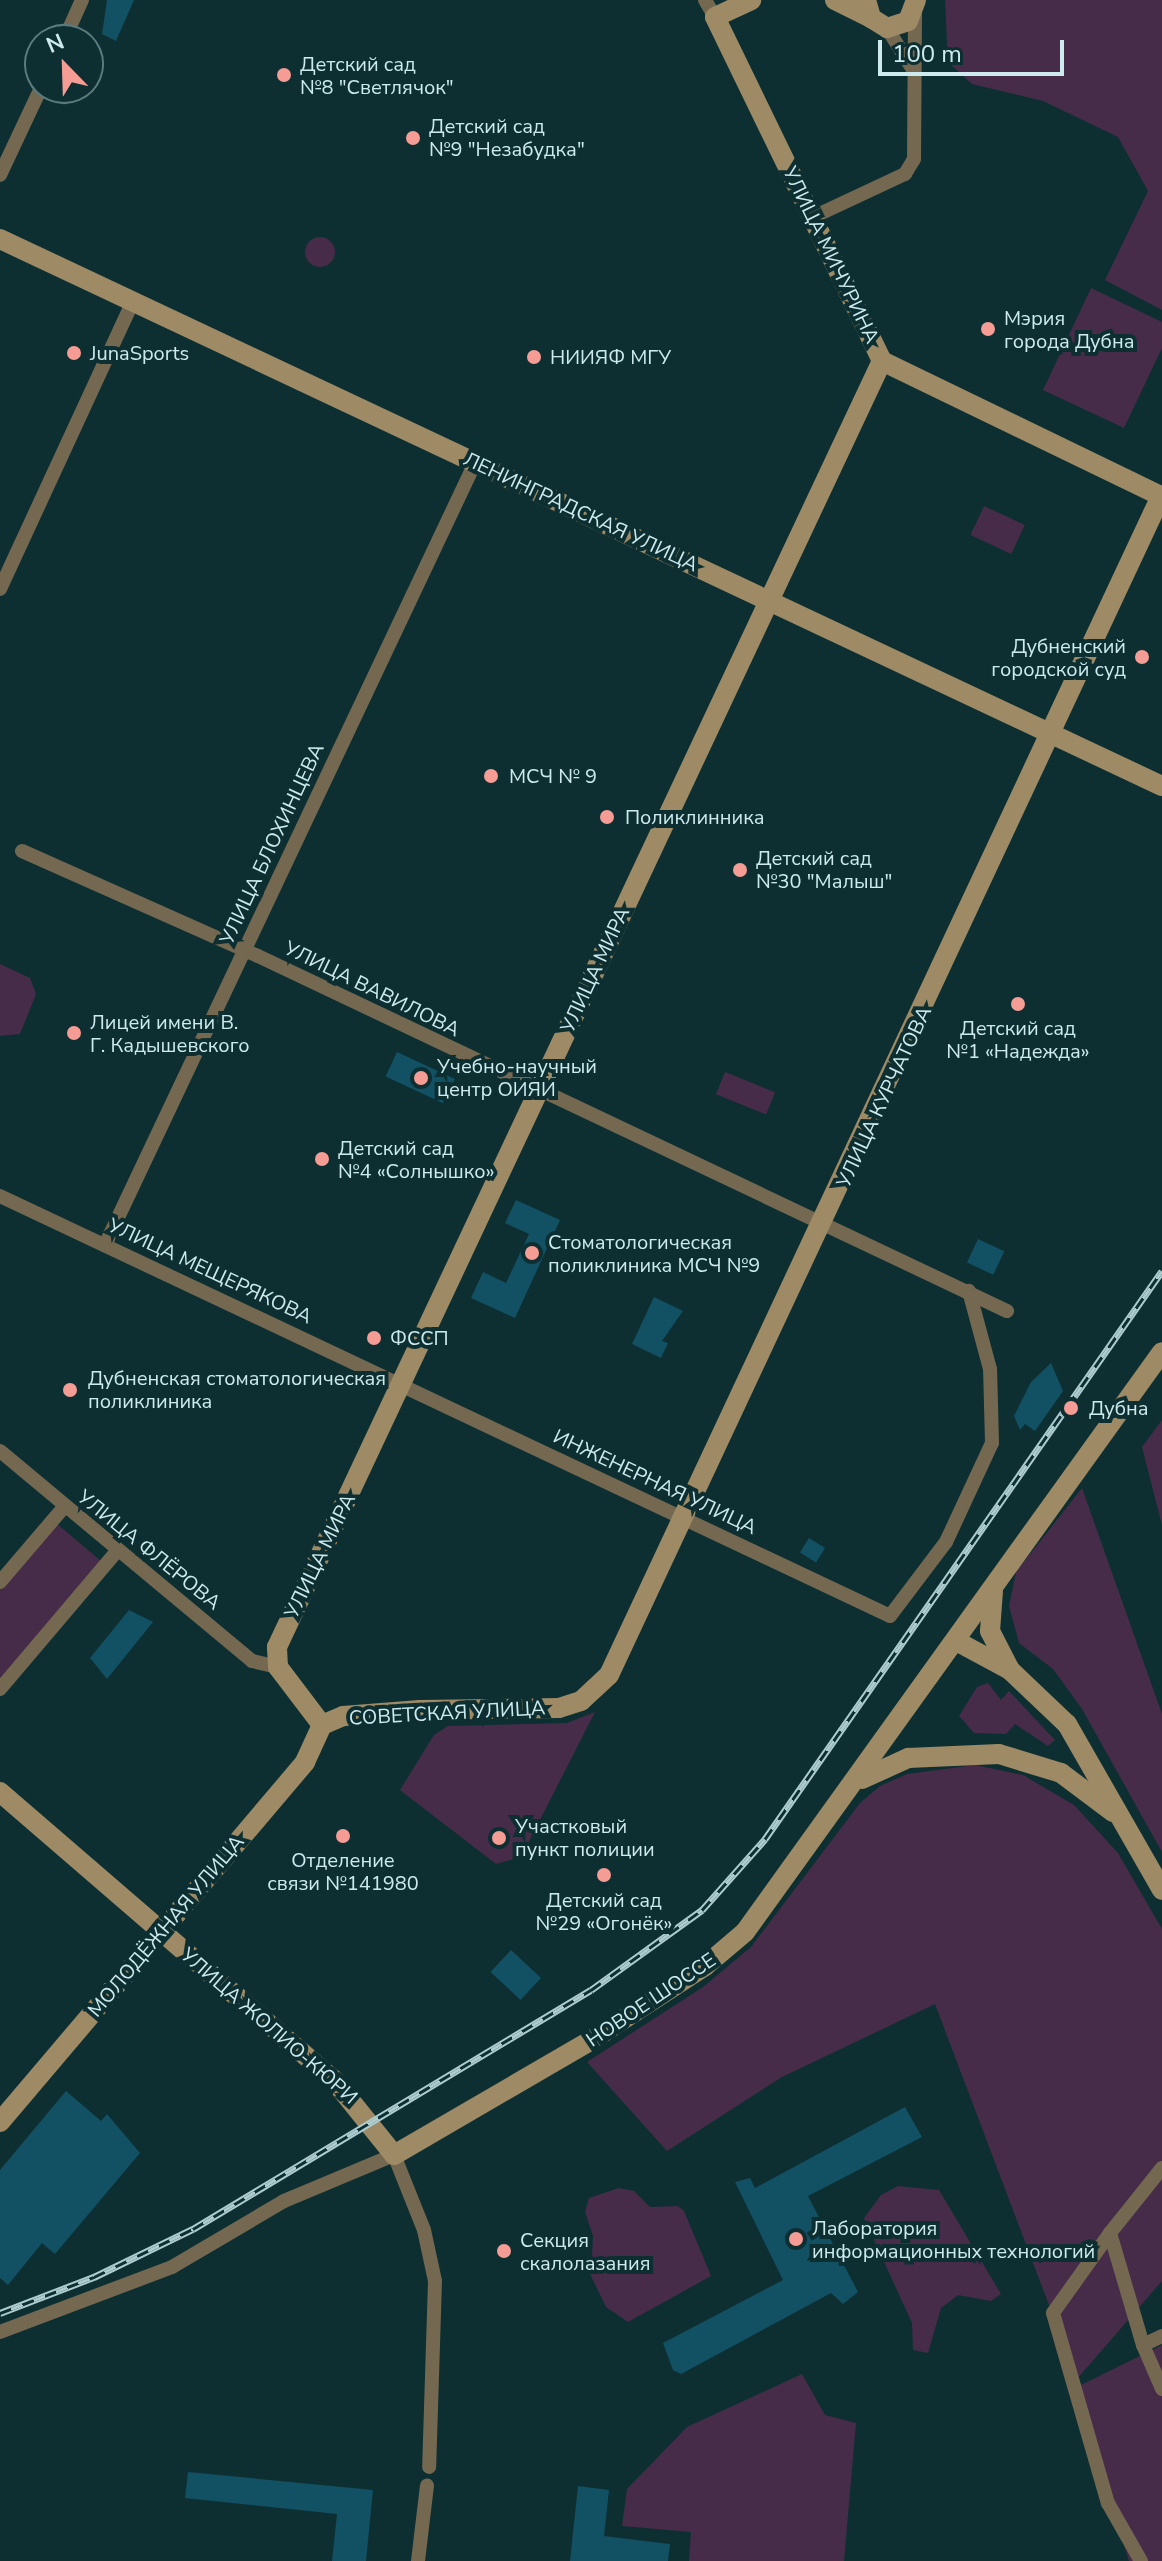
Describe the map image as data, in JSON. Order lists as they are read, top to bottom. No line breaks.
{"streets":{"main road":["УЛИЦА МИЧУРИНА","ЛЕНИНГРАДСКАЯ УЛИЦА","УЛИЦА МИРА","УЛИЦА КУРЧАТОВА","СОВЕТСКАЯ УЛИЦА","МОЛОДЁЖНАЯ УЛИЦА","НОВОЕ ШОССЕ","УЛИЦА ЖОЛИО-КЮРИ"],"street":["УЛИЦА БЛОХИНЦЕВА","УЛИЦА ВАВИЛОВА","УЛИЦА МЕЩЕРЯКОВА","ИНЖЕНЕРНАЯ УЛИЦА","УЛИЦА ФЛЁРОВА"]},"crossings":[["УЛИЦА МИЧУРИНА","УЛИЦА МИРА"],["УЛИЦА МИЧУРИНА","УЛИЦА КУРЧАТОВА"],["ЛЕНИНГРАДСКАЯ УЛИЦА","УЛИЦА БЛОХИНЦЕВА"],["ЛЕНИНГРАДСКАЯ УЛИЦА","УЛИЦА МИРА"],["ЛЕНИНГРАДСКАЯ УЛИЦА","УЛИЦА КУРЧАТОВА"],["УЛИЦА БЛОХИНЦЕВА","УЛИЦА ВАВИЛОВА"],["УЛИЦА БЛОХИНЦЕВА","УЛИЦА МЕЩЕРЯКОВА"],["УЛИЦА МИРА","УЛИЦА ВАВИЛОВА"],["УЛИЦА МИРА","УЛИЦА МЕЩЕРЯКОВА"],["УЛИЦА МИРА","ИНЖЕНЕРНАЯ УЛИЦА"],["УЛИЦА МИРА","УЛИЦА ФЛЁРОВА"],["УЛИЦА МИРА","СОВЕТСКАЯ УЛИЦА"],["УЛИЦА ВАВИЛОВА","УЛИЦА КУРЧАТОВА"],["УЛИЦА ВАВИЛОВА","ИНЖЕНЕРНАЯ УЛИЦА"],["УЛИЦА КУРЧАТОВА","ИНЖЕНЕРНАЯ УЛИЦА"],["УЛИЦА КУРЧАТОВА","СОВЕТСКАЯ УЛИЦА"],["УЛИЦА МЕЩЕРЯКОВА","ИНЖЕНЕРНАЯ УЛИЦА"],["УЛИЦА ФЛЁРОВА","СОВЕТСКАЯ УЛИЦА"],["СОВЕТСКАЯ УЛИЦА","МОЛОДЁЖНАЯ УЛИЦА"],["МОЛОДЁЖНАЯ УЛИЦА","УЛИЦА ЖОЛИО-КЮРИ"],["НОВОЕ ШОССЕ","УЛИЦА ЖОЛИО-КЮРИ"]],"places":["Детский сад №8 \"Светлячок\"","Детский сад №9 \"Незабудка\"","Мэрия города Дубна","JunaSports","НИИЯФ МГУ","Дубненский городской суд","МСЧ № 9","Поликлинника","Детский сад №30 \"Малыш\"","Детский сад №1 «Надежда»","Лицей имени В. Г. Кадышевского","Учебно-научный центр ОИЯИ","Детский сад №4 «Солнышко»","Стоматологическая поликлиника МСЧ №9","ФССП","Дубненская стоматологическая поликлиника","Дубна","Отделение связи №141980","Участковый пункт полиции","Детский сад №29 «Огонёк»","Лаборатория информационных технологий","Секция скалолазания"],"scale_bar":"100 m","north":"top left"}
